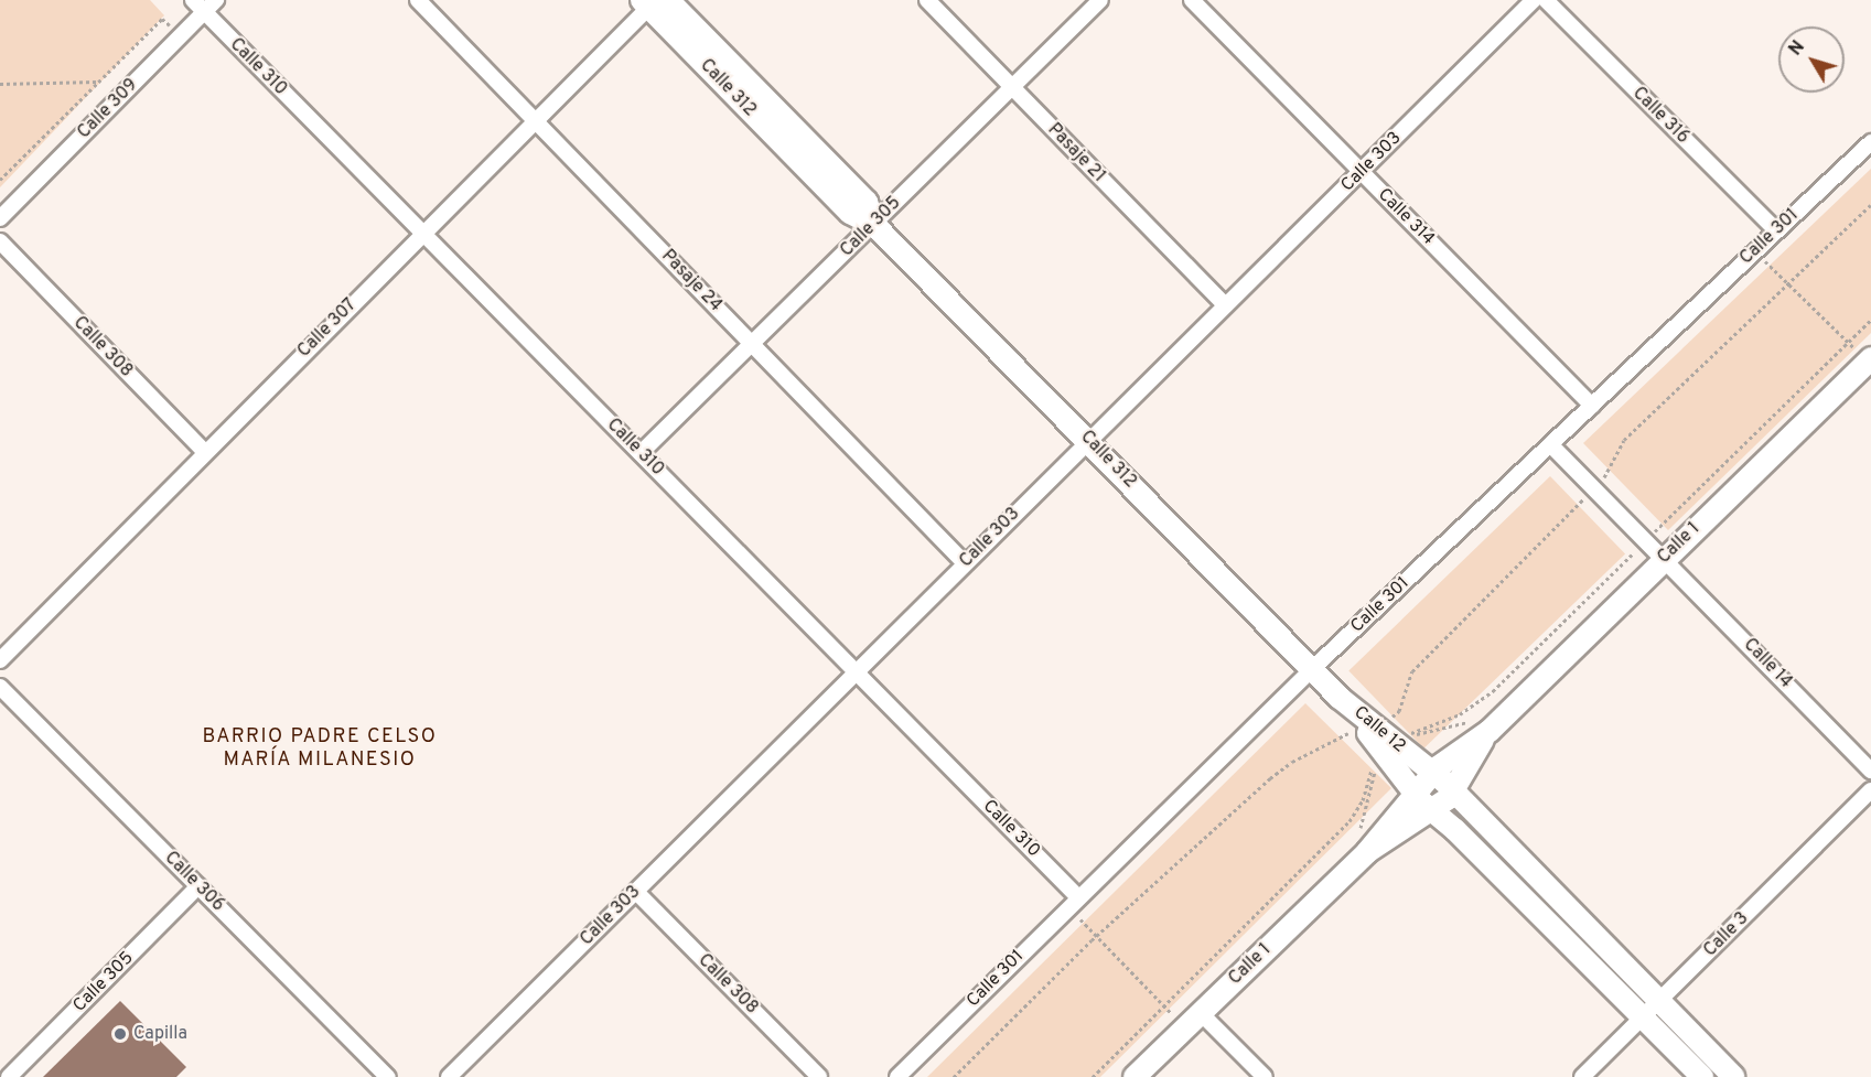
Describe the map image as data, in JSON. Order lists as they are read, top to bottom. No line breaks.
{"streets":{"street":["Calle 310","Calle 312","Calle 309","Calle 316","Pasaje 21","Calle 303","Calle 314","Calle 305","Calle 301","Pasaje 24","Calle 307","Calle 308","Calle 1","Calle 14","Calle 12","Calle 306","Calle 3"]},"crossings":[["Calle 310","Calle 309"],["Calle 310","Calle 303"],["Calle 310","Calle 305"],["Calle 310","Calle 301"],["Calle 310","Calle 307"],["Calle 312","Calle 303"],["Calle 312","Calle 305"],["Calle 312","Calle 301"],["Calle 312","Calle 307"],["Calle 312","Calle 12"],["Calle 316","Calle 301"],["Pasaje 21","Calle 303"],["Pasaje 21","Calle 305"],["Calle 303","Calle 314"],["Calle 303","Pasaje 24"],["Calle 303","Calle 308"],["Calle 314","Calle 301"],["Calle 305","Pasaje 24"],["Calle 305","Calle 306"],["Pasaje 24","Calle 307"],["Calle 307","Calle 308"],["Calle 1","Calle 14"],["Calle 1","Calle 12"],["Calle 12","Calle 3"]],"districts":["BARRIO PADRE CELSO MARÍA MILANESIO"],"places":["Capilla"],"north":"top left"}
